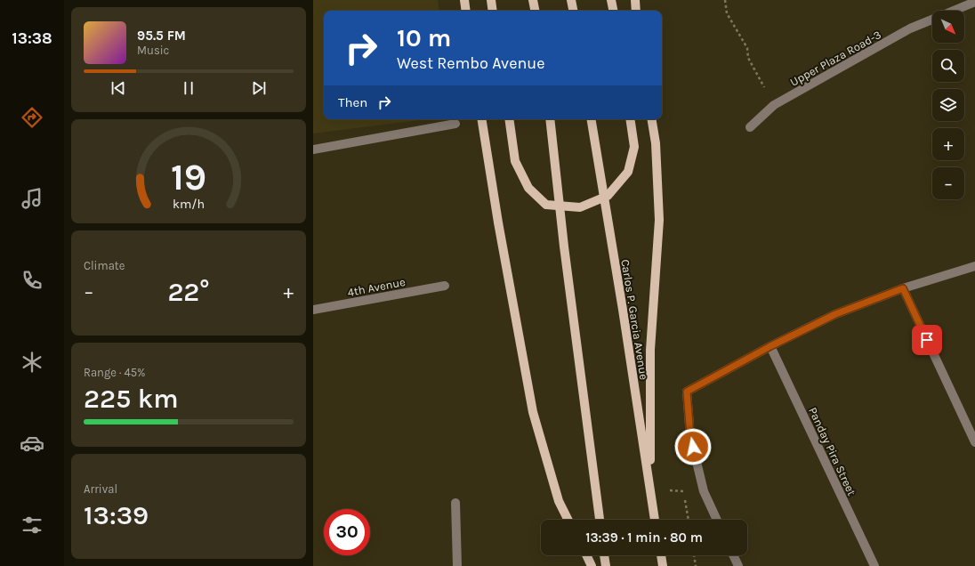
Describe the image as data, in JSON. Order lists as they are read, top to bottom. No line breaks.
{"streets":{"main road":["Carlos P. Garcia Avenue"],"street":["Upper Plaza Road-3","4th Avenue","Panday Pira Street"]},"north":"bottom right","page":{"tabs":"13:38","map_buttons":["+","−"],"turn":["10 m","West Rembo Avenue"],"song":["95.5 FM","Music"],"then":"Then","tile":["Climate",["Range · 45%","225 km"],["Arrival","13:39"]],"heat":["−","22°","+"],"limit":"30","trip":"13:39 · 1 min · 80 m","gauge":["19","km/h"]}}
